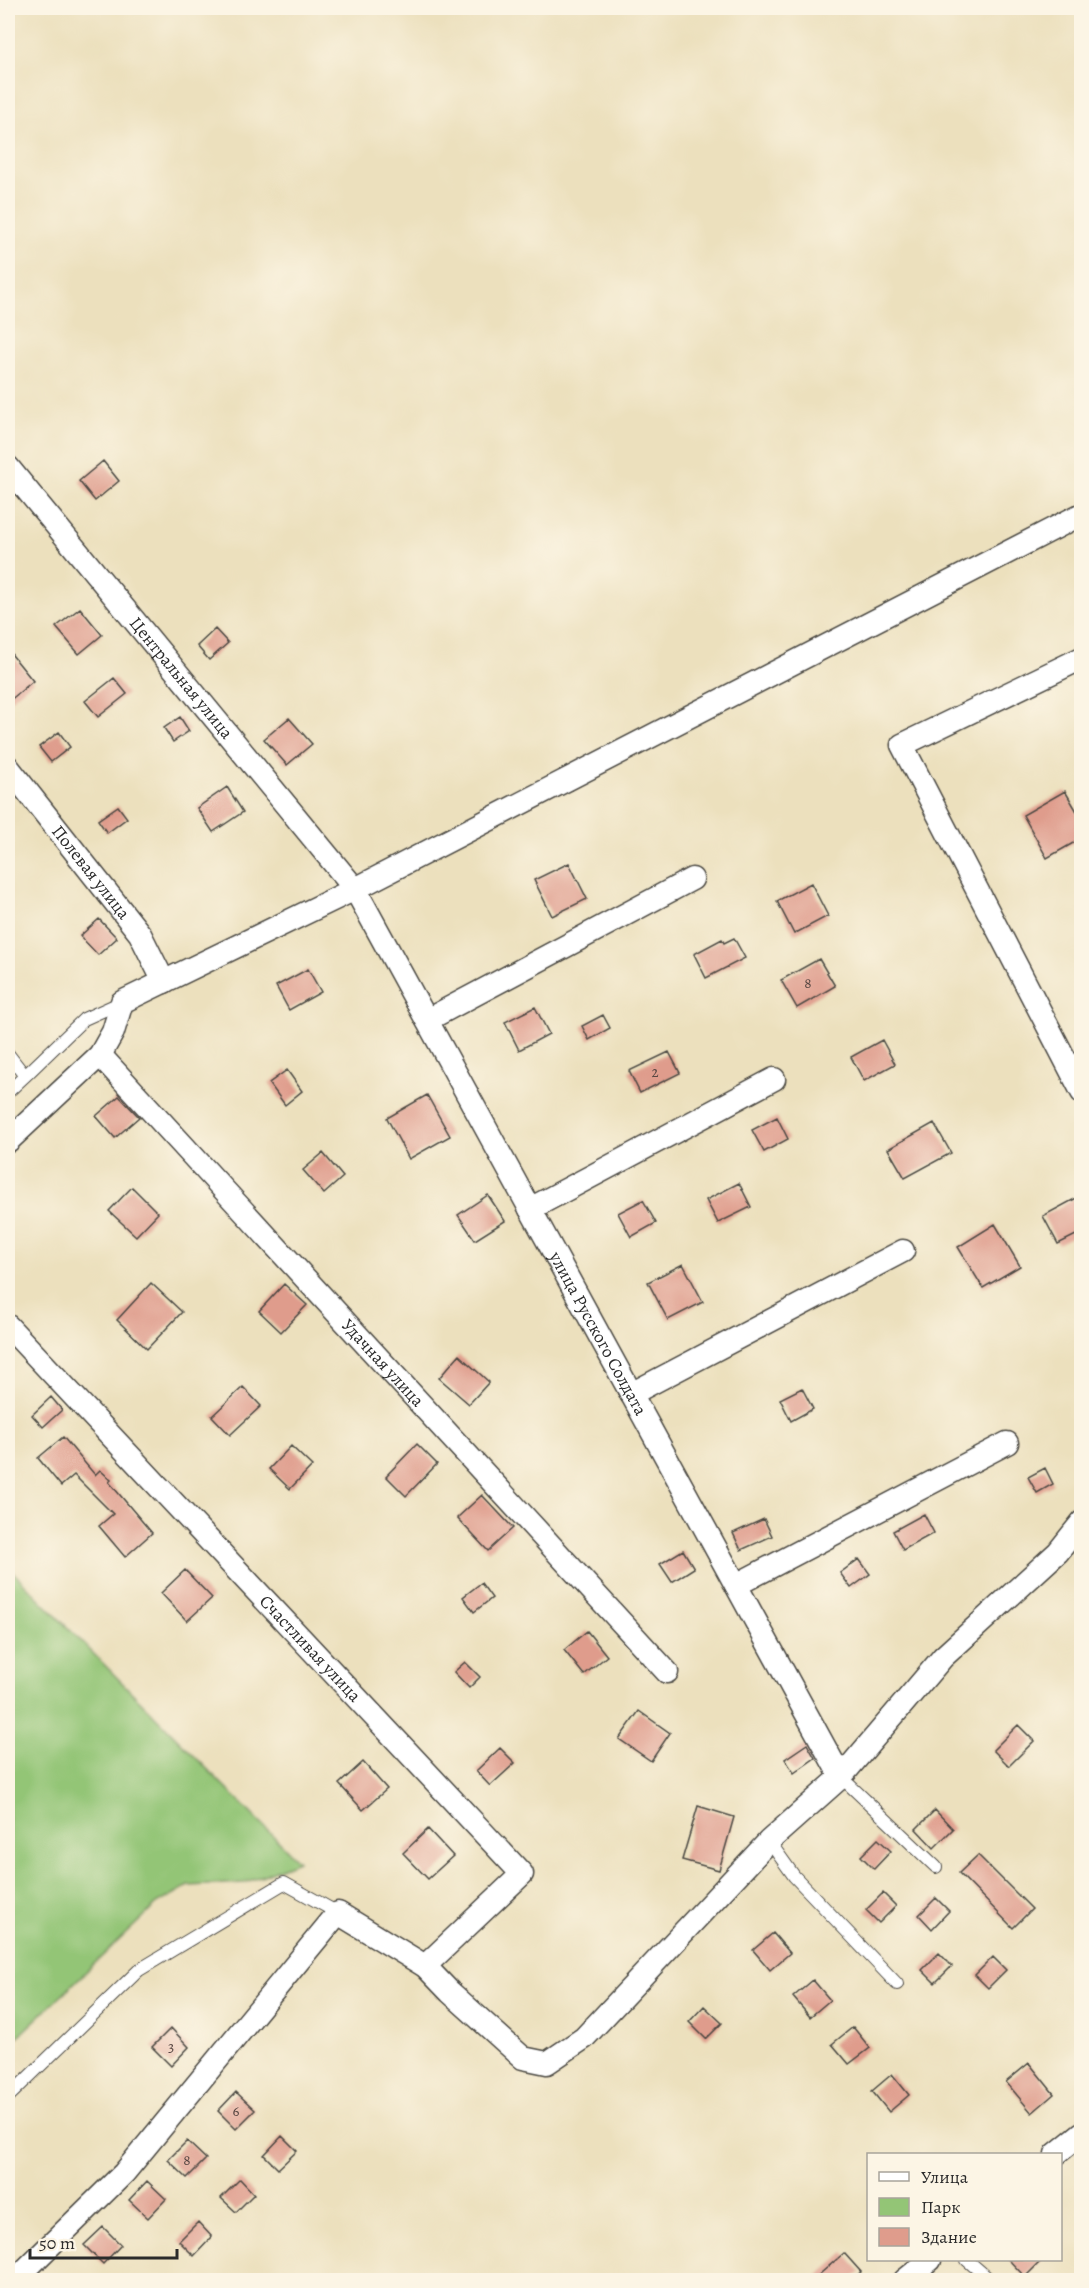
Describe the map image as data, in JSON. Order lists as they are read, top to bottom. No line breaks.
{"streets":{"street":["Центральная улица","Полевая улица","улица Русского Солдата","Удачная улица","Счастливая улица"]},"crossings":[["Центральная улица","улица Русского Солдата"]],"house_numbers":["8","2","3","6","8"],"legend":["Улица","Парк","Здание"],"scale_bar":"50 m"}
